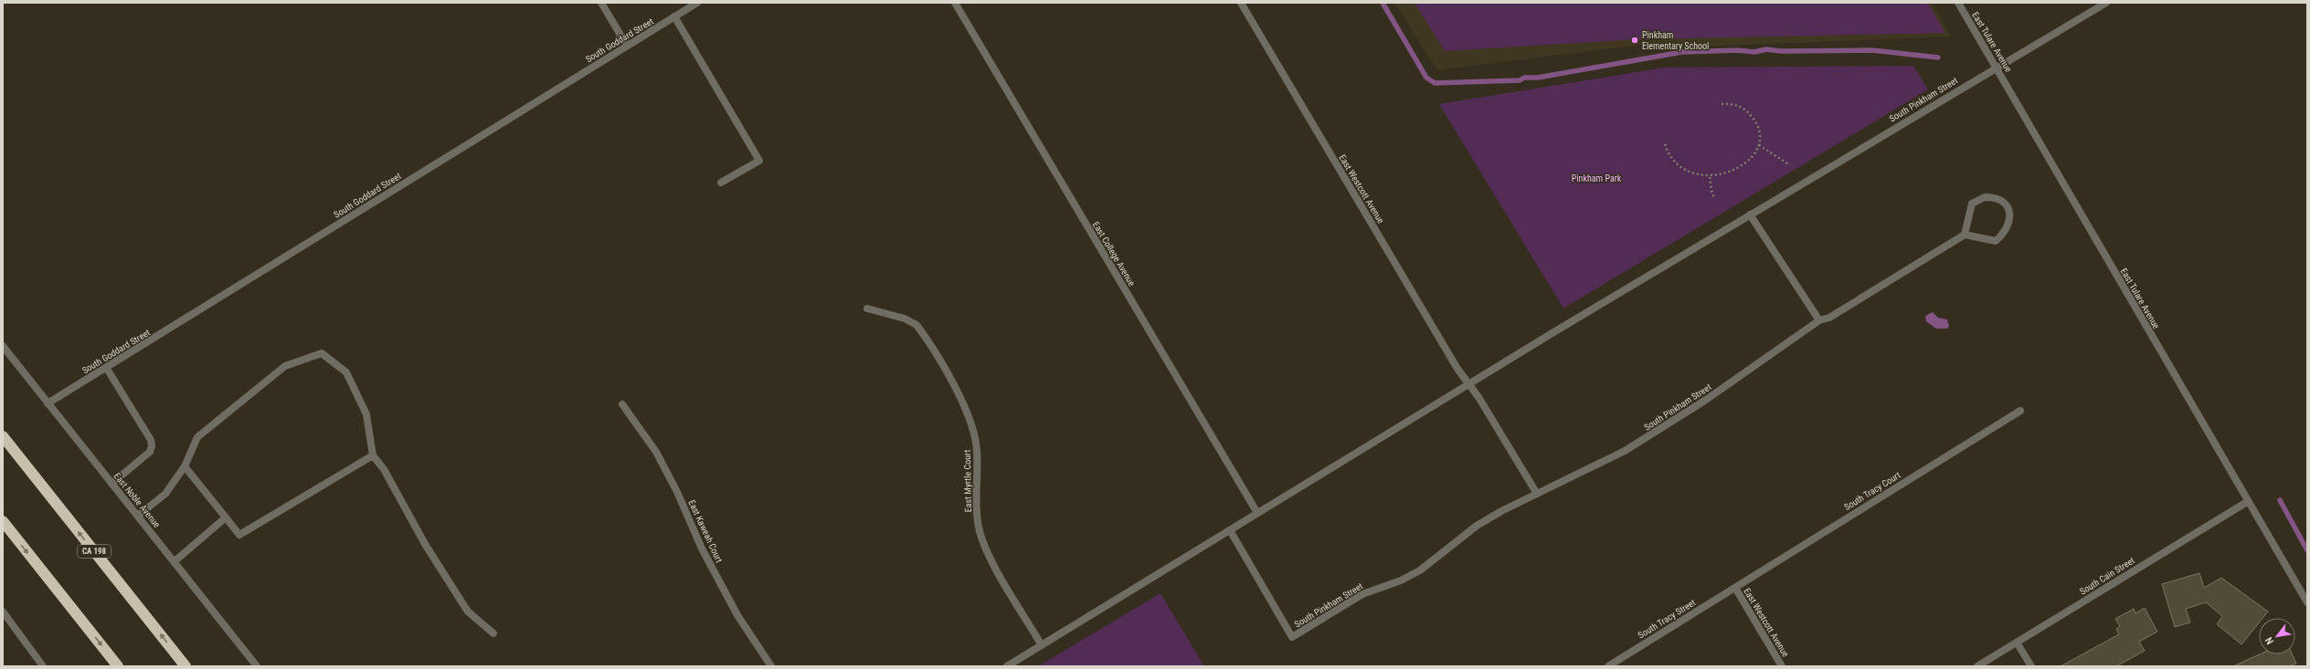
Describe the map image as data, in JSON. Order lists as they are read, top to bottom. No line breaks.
{"streets":{"highway":["CA 198"],"street":["South Goddard Street","East Tulare Avenue","South Pinkham Street","East Westcott Avenue","East College Avenue","East Myrtle Court","South Tracy Court","East Noble Avenue","East Kaweah Court","South Cain Street","South Tracy Street"]},"crossings":[["South Goddard Street","East Noble Avenue"],["East Tulare Avenue","South Pinkham Street"],["East Tulare Avenue","South Cain Street"],["South Pinkham Street","East Westcott Avenue"],["South Pinkham Street","East College Avenue"],["South Pinkham Street","East Myrtle Court"],["East Westcott Avenue","South Tracy Court"],["East Westcott Avenue","South Tracy Street"],["South Tracy Court","South Tracy Street"]],"parks":["Pinkham Park"],"places":["Pinkham Elementary School"],"north":"bottom left"}
